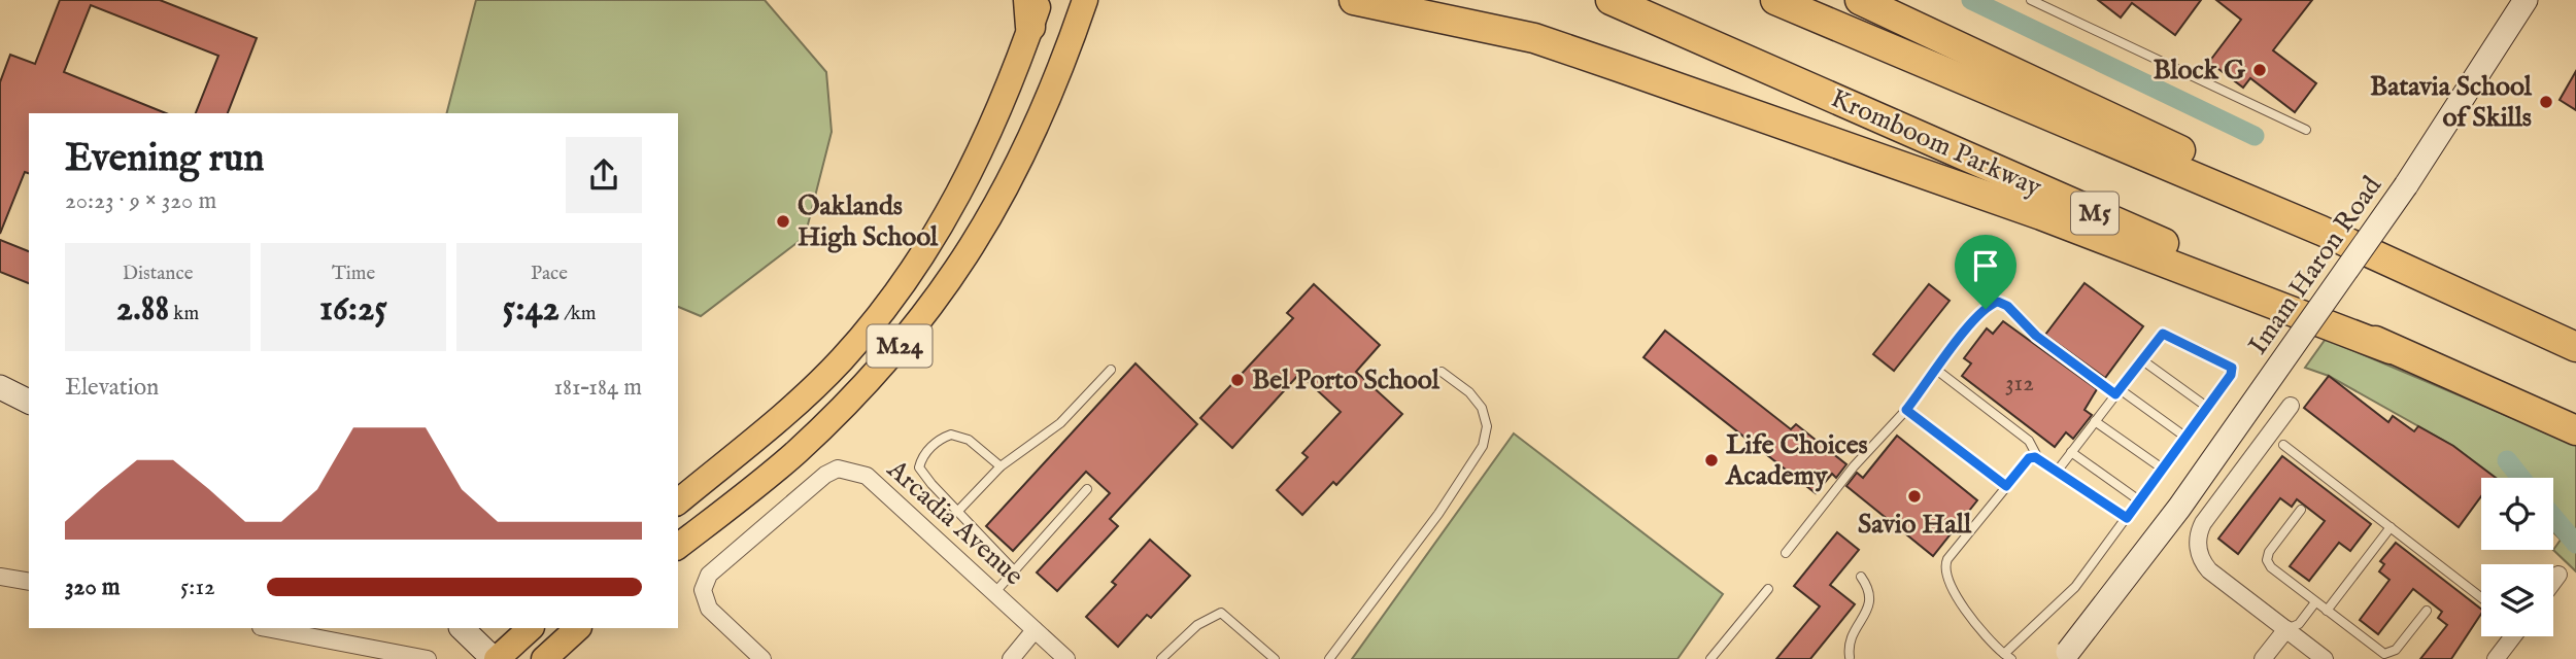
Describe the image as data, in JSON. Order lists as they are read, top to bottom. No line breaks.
{"streets":{"highway":["Kromboom Parkway","M5"],"main road":["M24"],"street":["Imam Haron Road","Arcadia Avenue"]},"places":["Block G","Batavia School of Skills","Oaklands High School","Bel Porto School","Life Choices Academy","Savio Hall"],"house_numbers":["312"],"page":{"heading":["Evening run","20:23 · 9 × 320 m"],"stats":[["Distance","2.88 km"],["Time","16:25"],["Pace","5:42 /km"]],"chart":["Elevation","181–184 m"],"list":[{"name":"320 m","note":"5:12"}]}}
